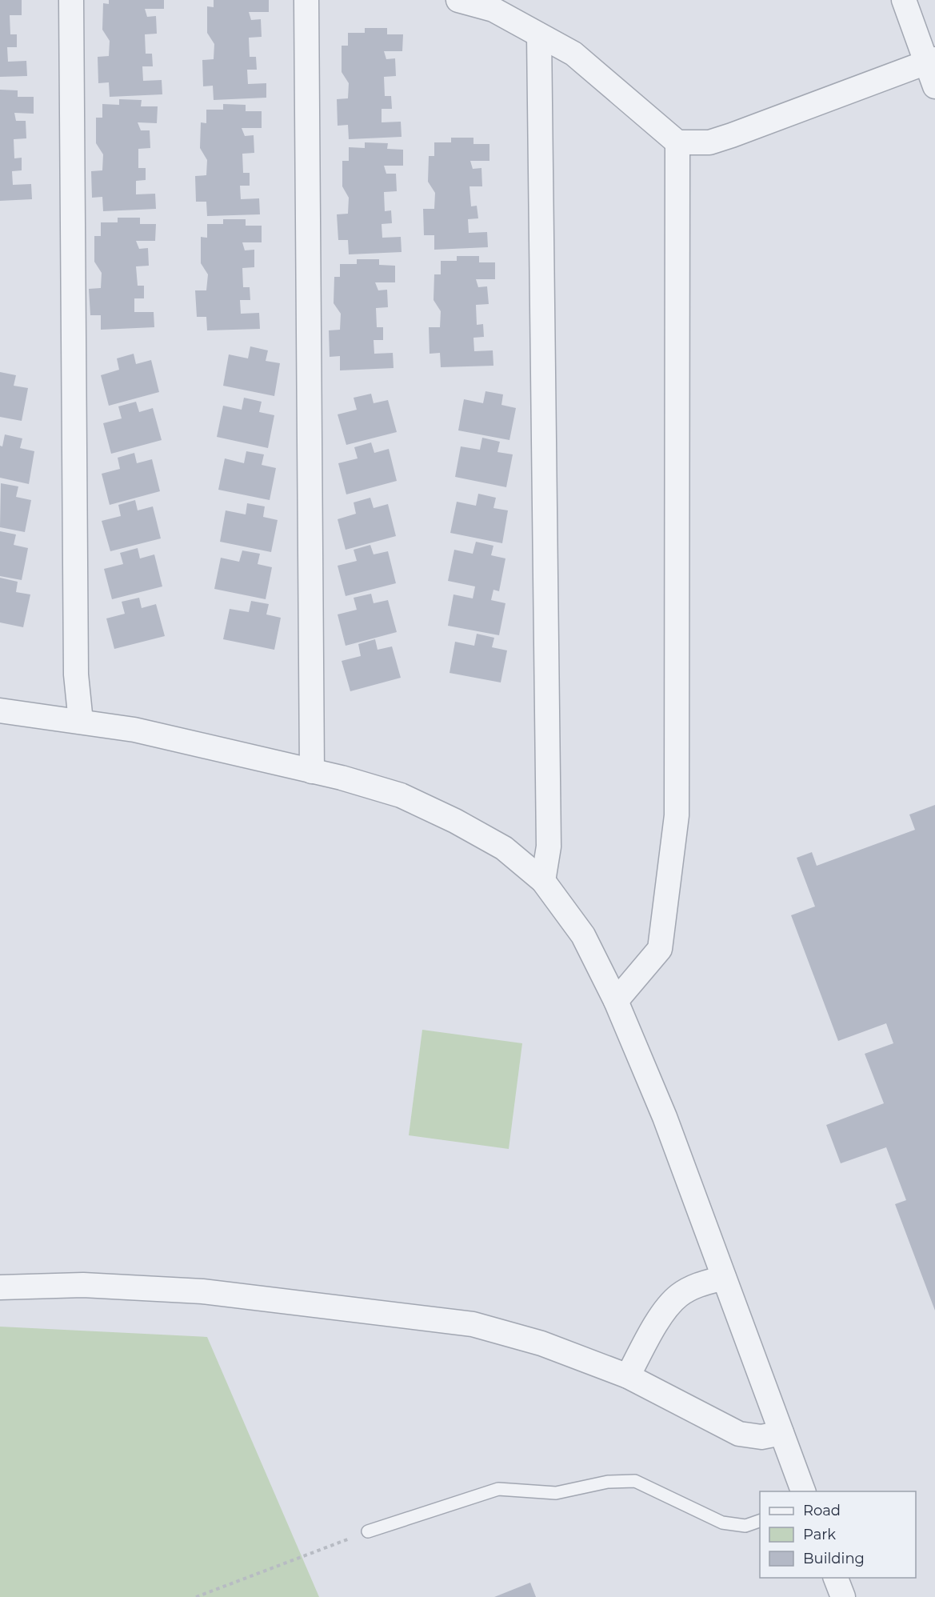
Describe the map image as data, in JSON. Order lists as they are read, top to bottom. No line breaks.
{"legend":["Road","Park","Building"]}
